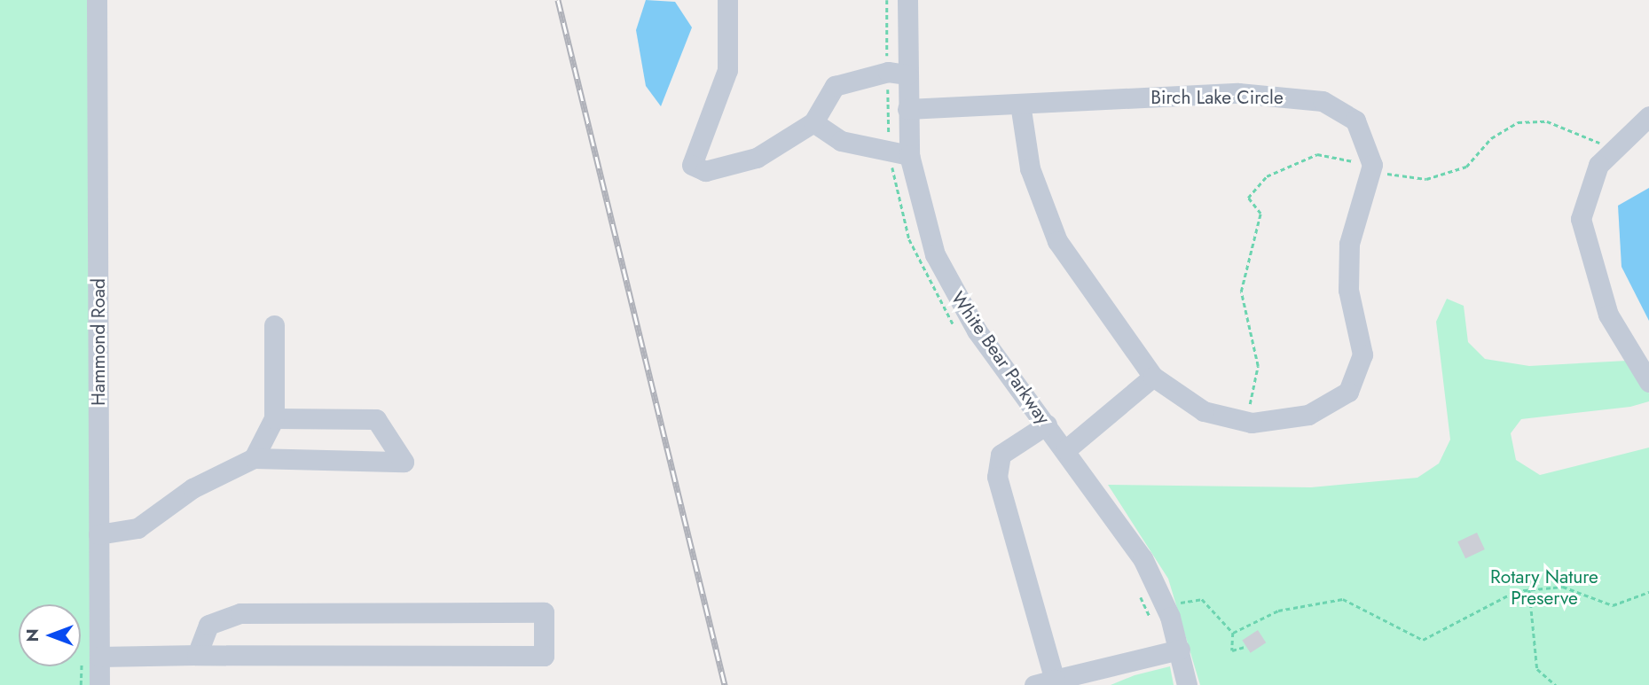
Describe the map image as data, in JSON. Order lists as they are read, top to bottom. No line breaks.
{"streets":{"street":["Birch Lake Circle","Hammond Road","White Bear Parkway"]},"crossings":[["Birch Lake Circle","White Bear Parkway"]],"parks":["Rotary Nature Preserve"],"north":"left"}
